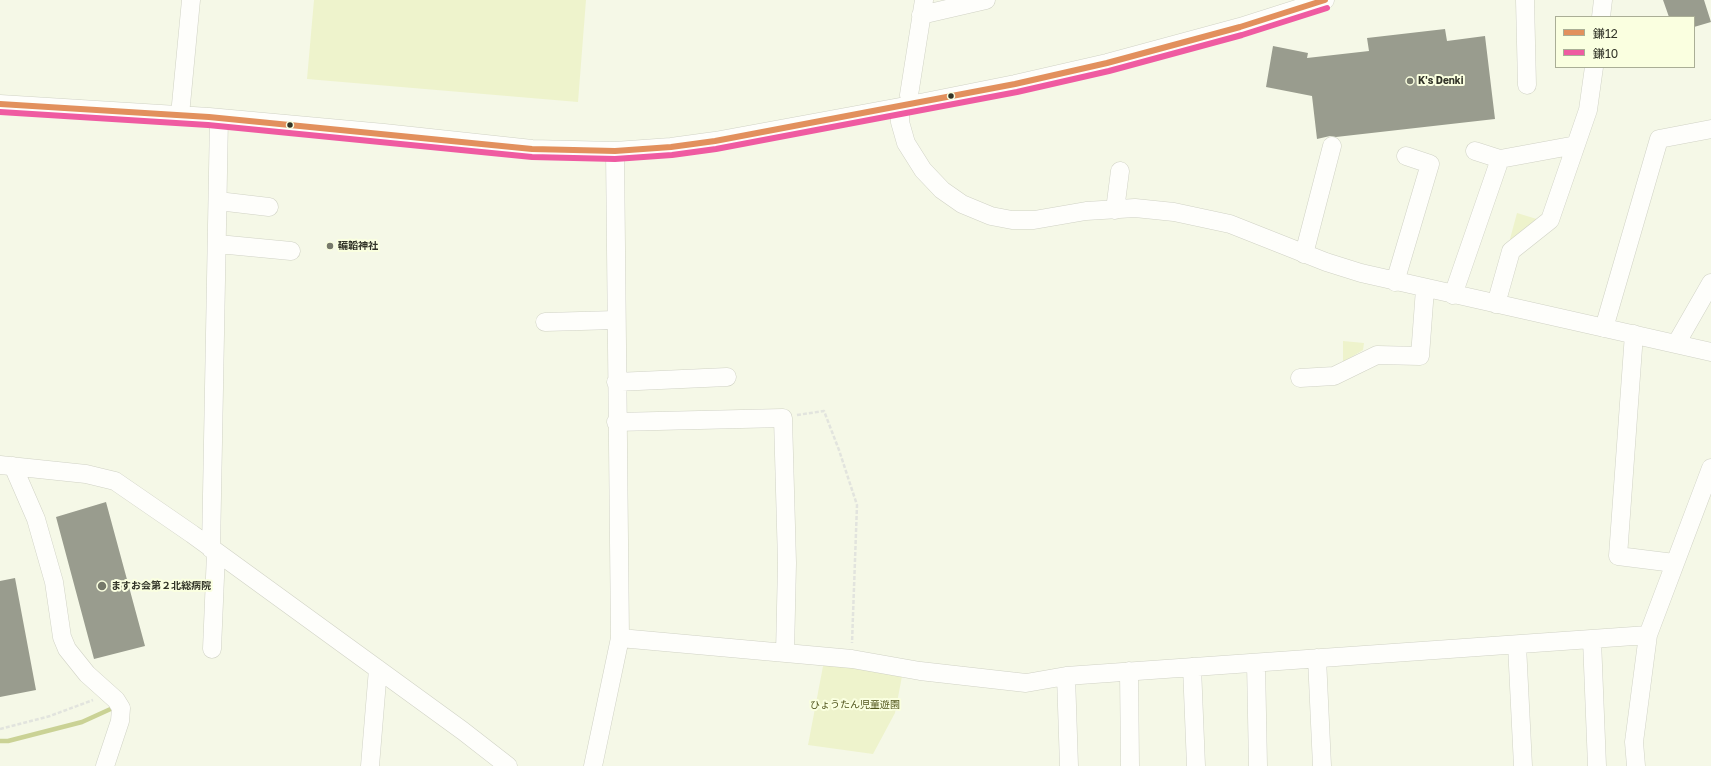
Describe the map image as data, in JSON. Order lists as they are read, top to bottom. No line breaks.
{"parks":["ひょうたん児童遊園"],"places":["K's Denki","鞴韜神社","ますお会第２北総病院"],"lines":["transit line 鎌12","transit line 鎌10"],"legend":["鎌12","鎌10"]}
